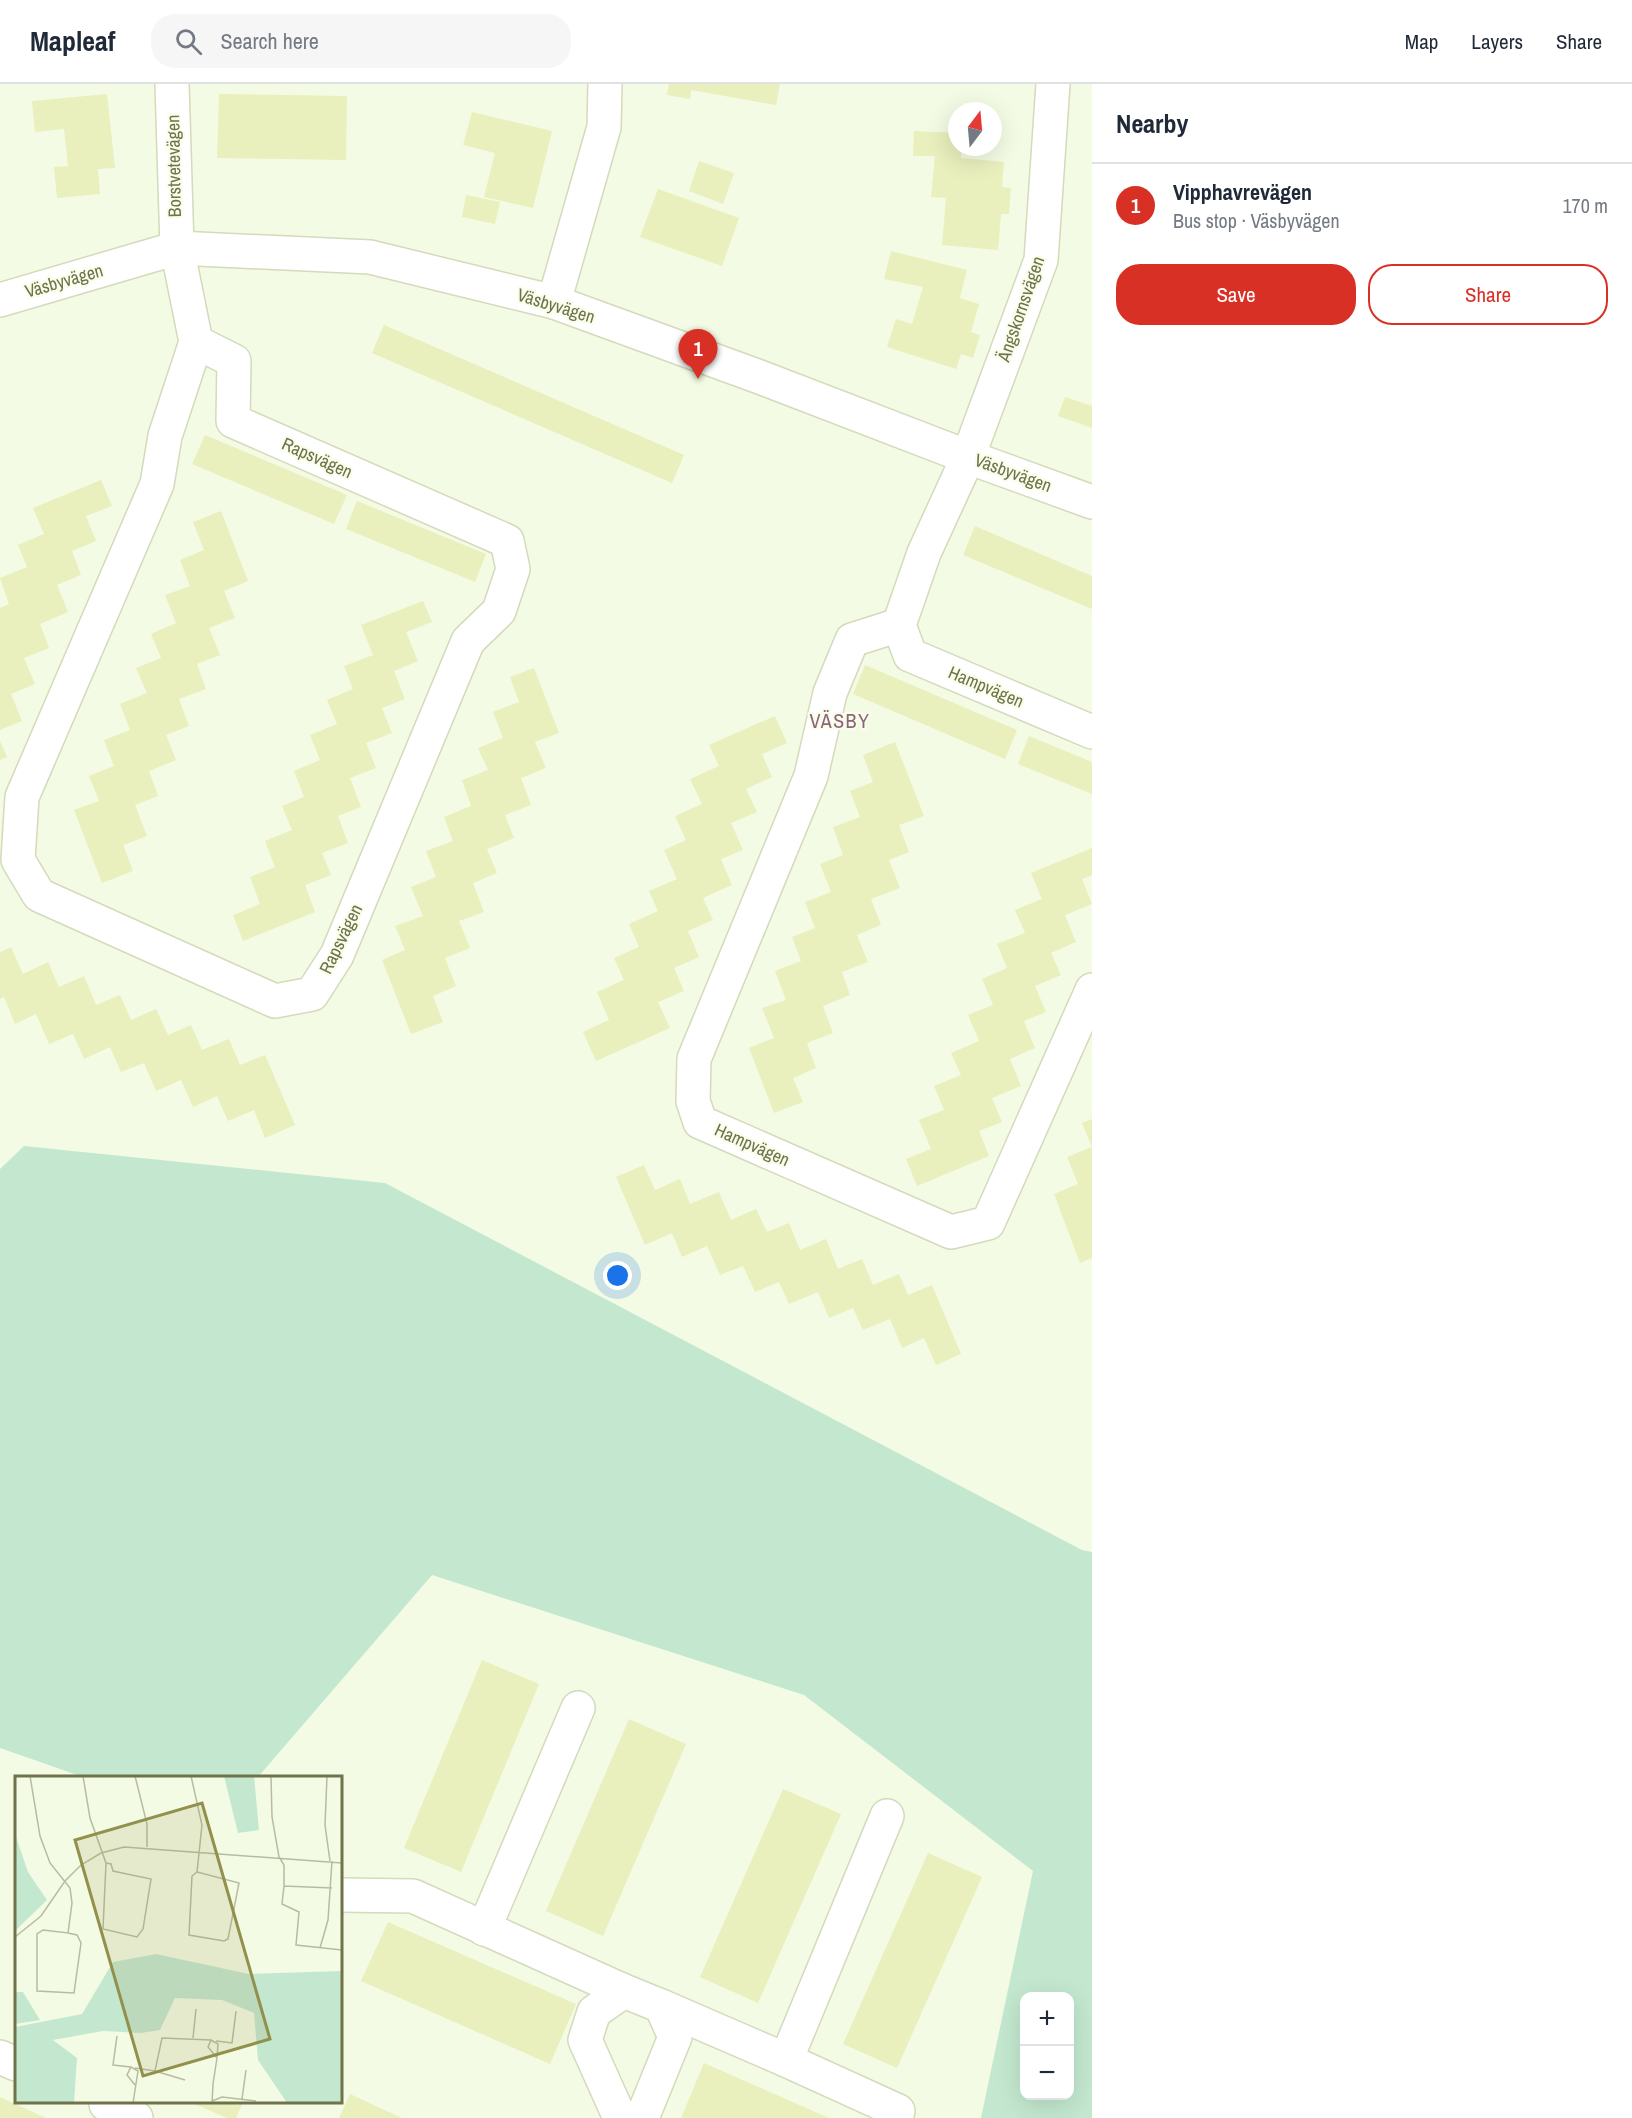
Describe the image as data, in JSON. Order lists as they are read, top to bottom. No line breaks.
{"streets":{"street":["Borstvetevägen","Väsbyvägen","Ängskornsvägen","Rapsvägen","Hampvägen"]},"crossings":[["Borstvetevägen","Väsbyvägen"],["Borstvetevägen","Rapsvägen"],["Väsbyvägen","Ängskornsvägen"],["Väsbyvägen","Rapsvägen"]],"districts":["VÄSBY"],"north":"top","page":{"header":"Mapleaf","search":"Search here","nav":["Map","Layers","Share"],"heading":"Nearby","list":[{"mark":"1","name":"Vipphavrevägen","note":"Bus stop · Väsbyvägen","value":"170 m"}],"buttons":["Save","Share"],"pins":"1","map_buttons":["+","−"]}}
